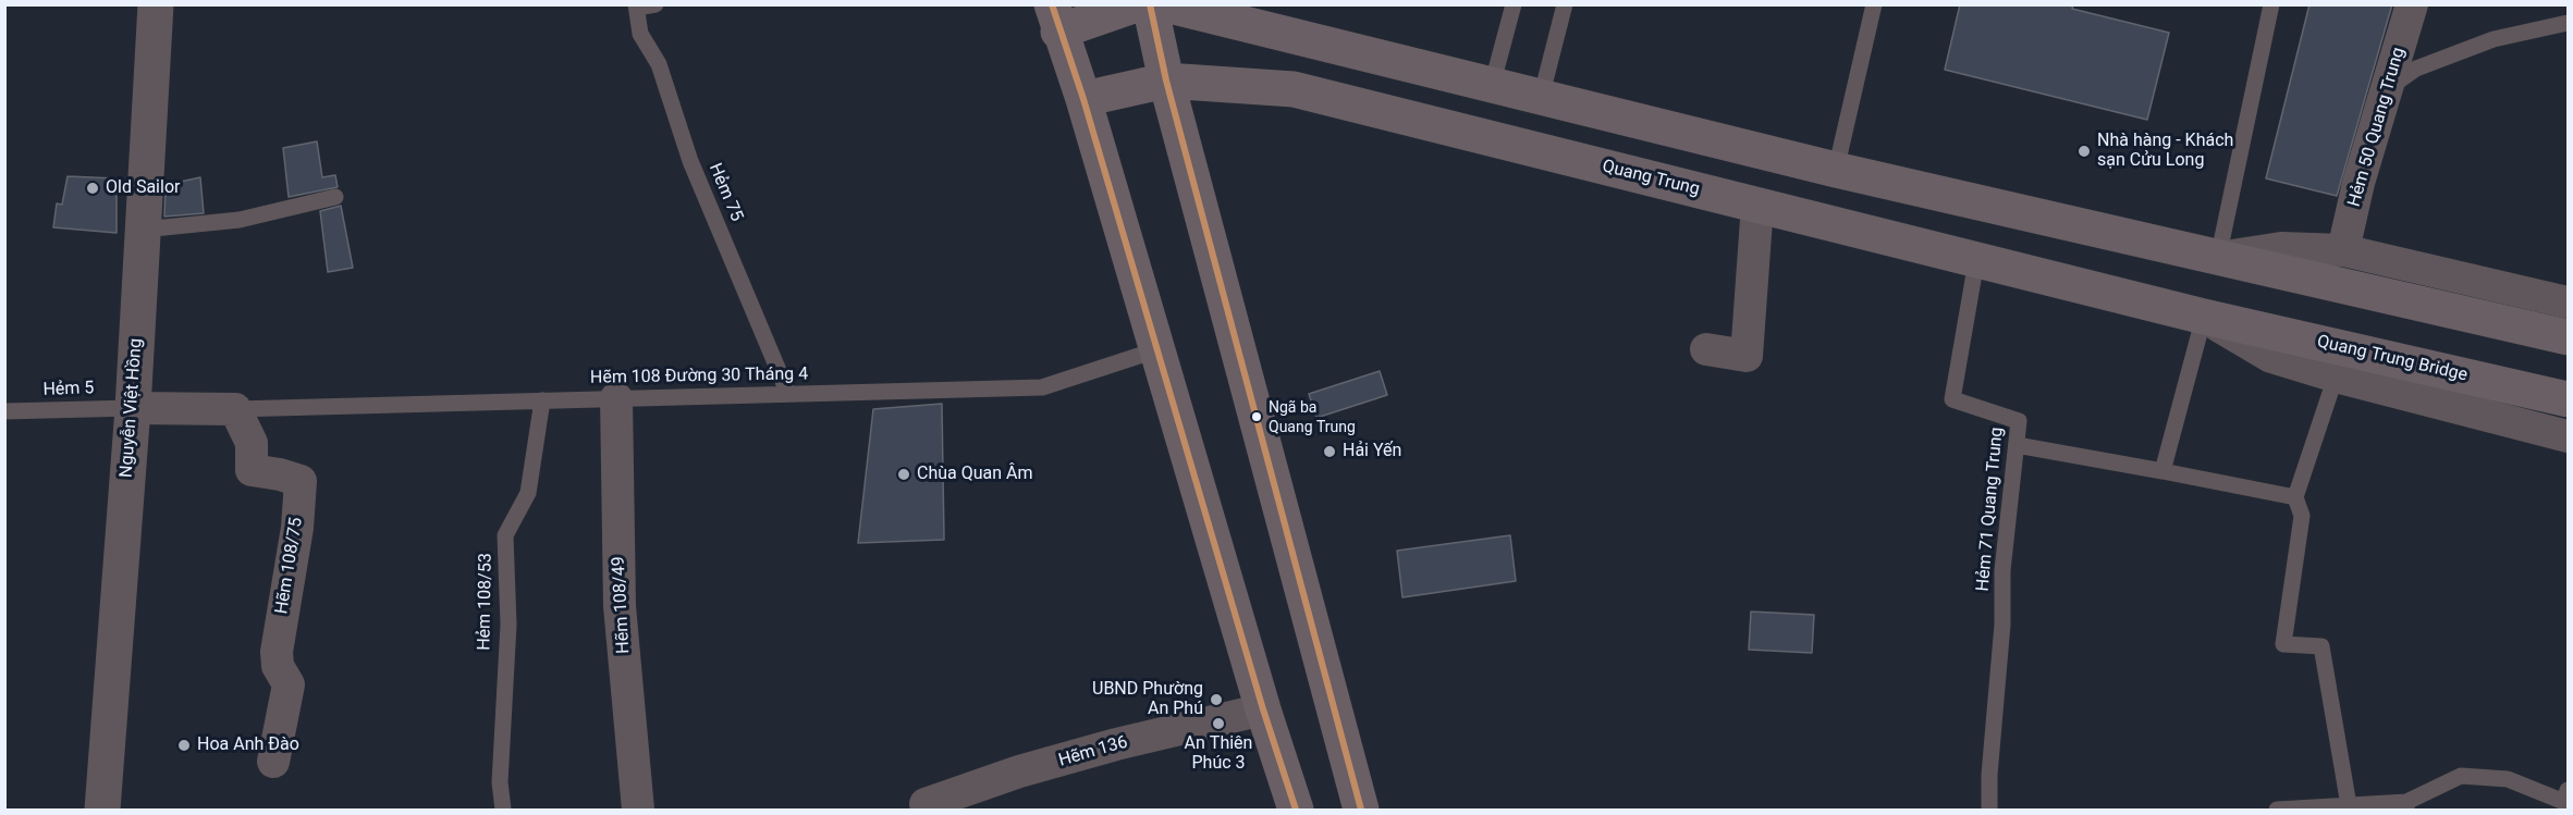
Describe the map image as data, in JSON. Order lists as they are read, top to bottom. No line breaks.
{"streets":{"main road":["Quang Trung","Quang Trung Bridge"],"street":["Hẻm 50 Quang Trung","Nguyễn Việt Hồng","Hẽm 108/75","Hẽm 108/49","Hẽm 136"],"lane":["Hẻm 75","Hẽm 108 Đường 30 Tháng 4","Hẻm 5","Hẻm 71 Quang Trung","Hẻm 108/53"]},"crossings":[["Quang Trung","Quang Trung Bridge"],["Quang Trung","Hẻm 71 Quang Trung"],["Hẻm 75","Hẽm 108 Đường 30 Tháng 4"],["Hẽm 108 Đường 30 Tháng 4","Hẽm 108/75"],["Hẽm 108 Đường 30 Tháng 4","Hẻm 108/53"],["Hẽm 108 Đường 30 Tháng 4","Hẽm 108/49"],["Hẻm 5","Nguyễn Việt Hồng"]],"places":["Nhà hàng - Khách sạn Cửu Long","Old Sailor","Ngã ba Quang Trung","Hải Yến","Chùa Quan Âm","UBND Phường An Phú","An Thiên Phúc 3","Hoa Anh Đào"]}
